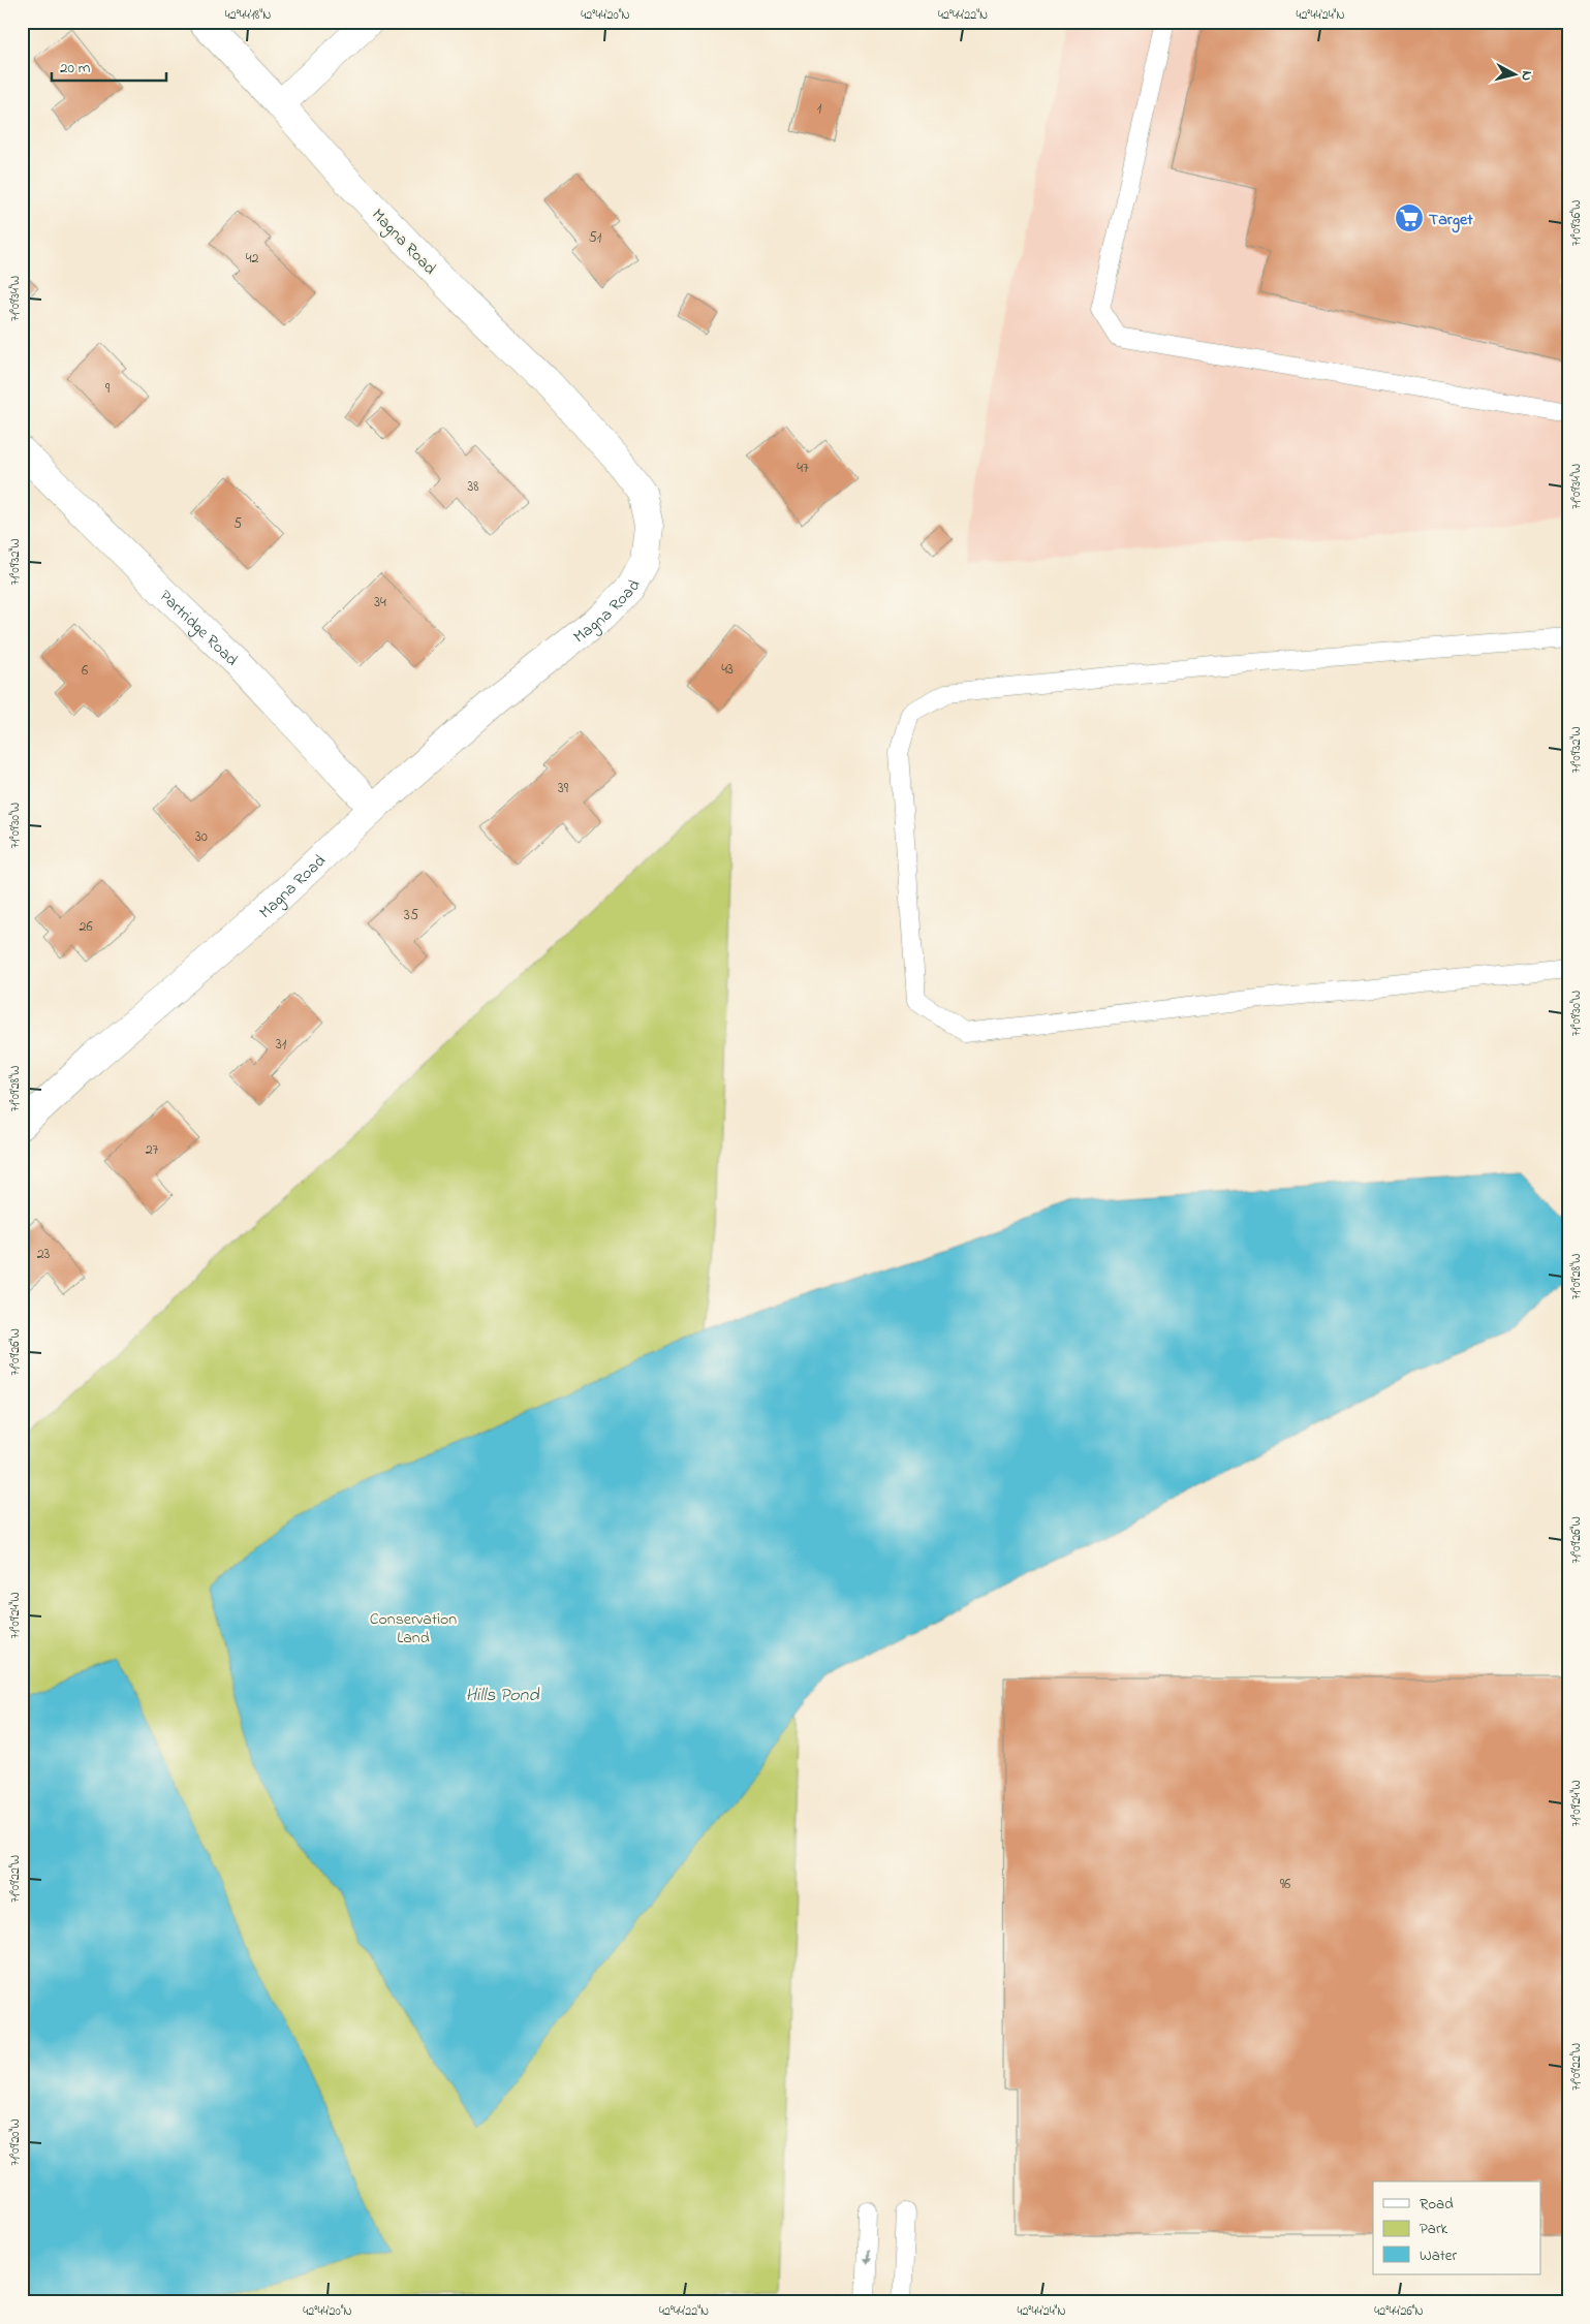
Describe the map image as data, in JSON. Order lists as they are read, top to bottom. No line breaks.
{"streets":{"street":["Magna Road","Partridge Road"]},"crossings":[["Magna Road","Partridge Road"]],"water":["Hills Pond"],"parks":["Conservation Land"],"places":{"supermarket":["Target"]},"house_numbers":["1","51","42","9","47","38","5","34","43","6","39","30","35","26","31","27","23","96"],"legend":["Road","Park","Water"],"scale_bar":"20 m","north":"right","coordinates":["42°44'18\"N","42°44'20\"N","42°44'22\"N","42°44'24\"N","71°09'36\"W","71°09'34\"W","71°09'32\"W","71°09'30\"W","71°09'28\"W","71°09'26\"W","71°09'24\"W","71°09'22\"W","71°09'20\"W","42°44'26\"N"]}
